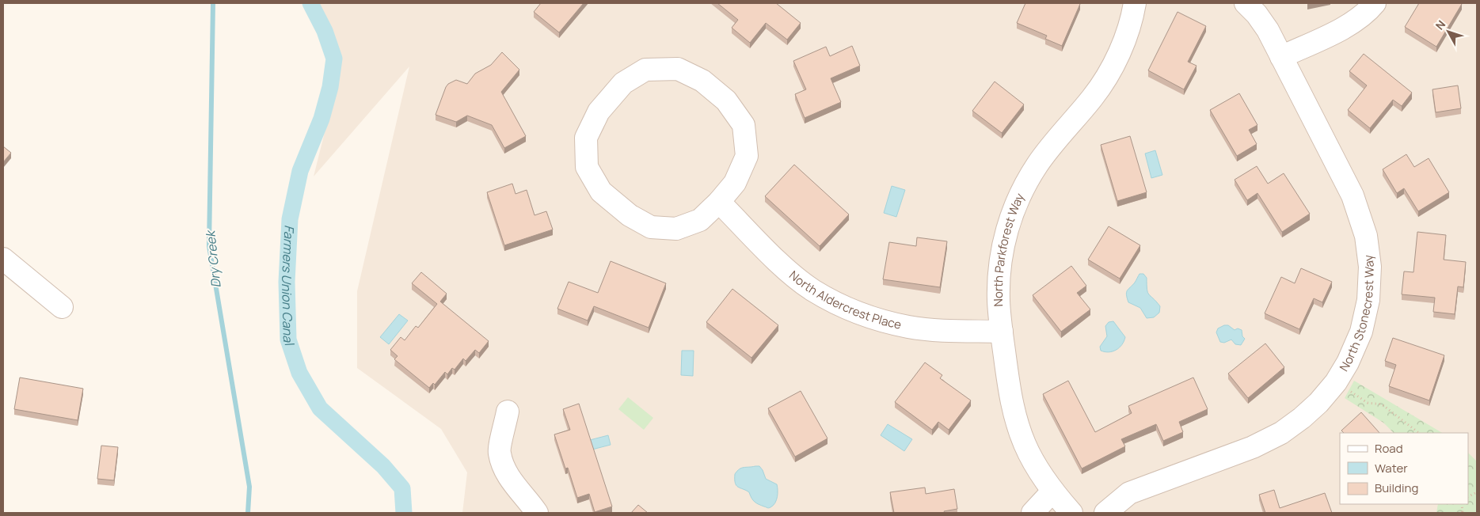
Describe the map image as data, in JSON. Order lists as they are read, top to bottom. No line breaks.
{"streets":{"street":["North Parkforest Way","North Aldercrest Place","North Stonecrest Way"]},"crossings":[["North Parkforest Way","North Aldercrest Place"]],"water":["Dry Creek","Farmers Union Canal"],"legend":["Road","Water","Building"],"north":"top left"}
